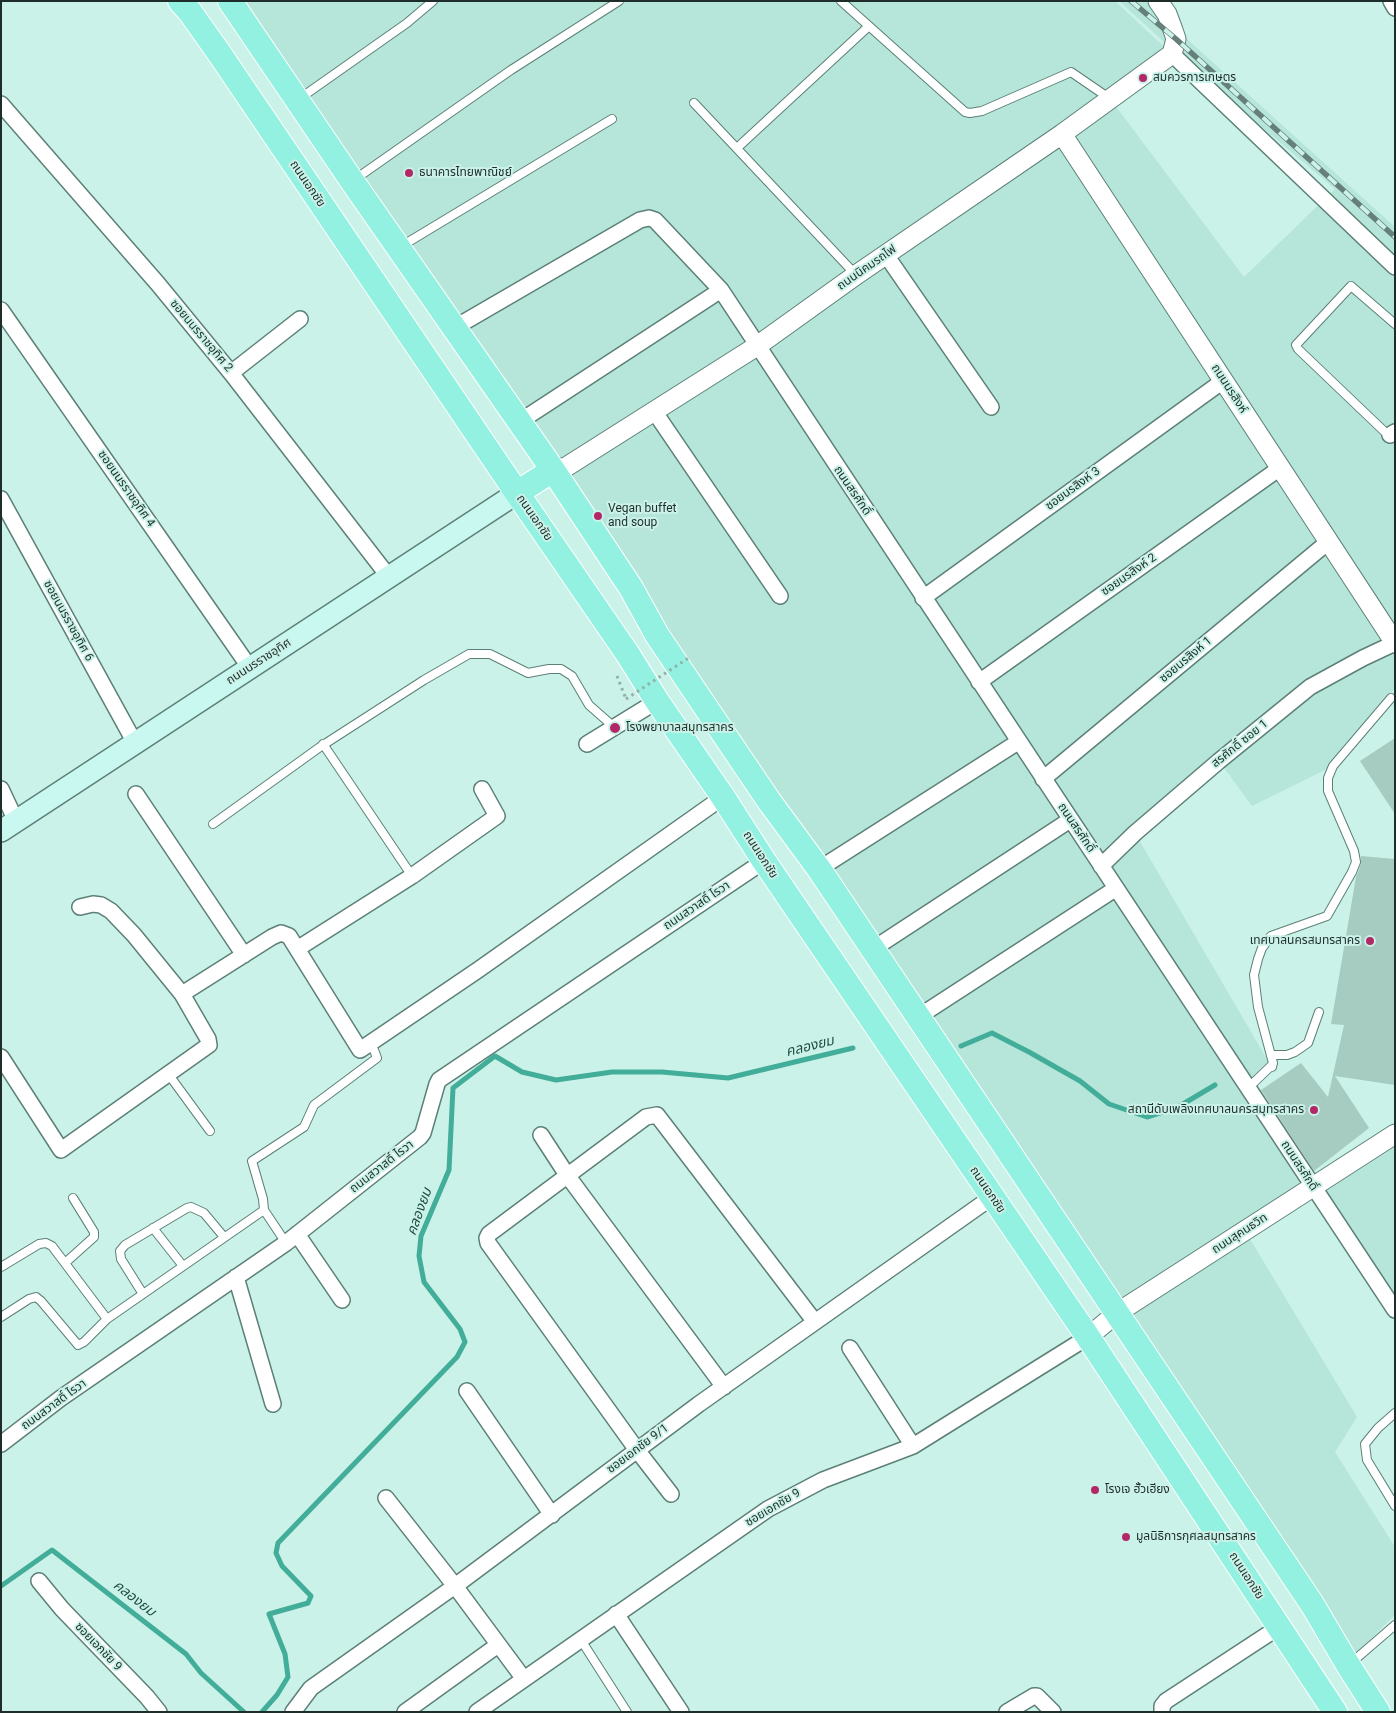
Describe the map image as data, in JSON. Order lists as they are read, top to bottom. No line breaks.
{"streets":{"main road":["ถนนเอกชัย","ถนนนรราชอุทิศ"],"street":["ถนนนิคมรถไฟ","ซอยนนรราชอุทิศ 2","ถนนนรสิงห์","ซอยนนรราชอุทิศ 4","ซอยนรสิงห์ 3","ถนนสรศักดิ์","ซอยนรสิงห์ 2","ซอยนนรราชอุทิศ 6","ซอยนรสิงห์ 1","สรศักดิ์ ซอย 1","ถนนสวาสดิ์ ไรวา","ถนนสุคนธวิท","ซอยเอกชัย 9/1","ซอยเอกชัย 9"]},"crossings":[["ถนนเอกชัย","ถนนนรราชอุทิศ"],["ถนนเอกชัย","ถนนสวาสดิ์ ไรวา"],["ถนนเอกชัย","ถนนสุคนธวิท"],["ถนนเอกชัย","ซอยเอกชัย 9/1"],["ถนนเอกชัย","ซอยเอกชัย 9"],["ถนนนิคมรถไฟ","ถนนนรสิงห์"],["ถนนนิคมรถไฟ","ถนนสรศักดิ์"],["ซอยนนรราชอุทิศ 2","ถนนนรราชอุทิศ"],["ถนนนรสิงห์","ซอยนรสิงห์ 3"],["ถนนนรสิงห์","ซอยนรสิงห์ 2"],["ถนนนรสิงห์","ซอยนรสิงห์ 1"],["ถนนนรสิงห์","สรศักดิ์ ซอย 1"],["ซอยนนรราชอุทิศ 4","ถนนนรราชอุทิศ"],["ซอยนรสิงห์ 3","ถนนสรศักดิ์"],["ถนนสรศักดิ์","ซอยนรสิงห์ 2"],["ถนนสรศักดิ์","ซอยนรสิงห์ 1"],["ถนนสรศักดิ์","สรศักดิ์ ซอย 1"],["ถนนสรศักดิ์","ถนนสุคนธวิท"],["ซอยนนรราชอุทิศ 6","ถนนนรราชอุทิศ"],["ถนนสุคนธวิท","ซอยเอกชัย 9"]],"water":["คลองยม"],"places":["สมควรการเกษตร","ธนาคารไทยพาณิชย์","Vegan buffet and soup","โรงพยาบาลสมุทรสาคร","เทศบาลนครสมทรสาคร","สถานีดับเพลิงเทศบาลนครสมุทรสาคร","โรงเจ ฮั้วเฮียง","มูลนิธิการกุศลสมุทรสาคร"]}
